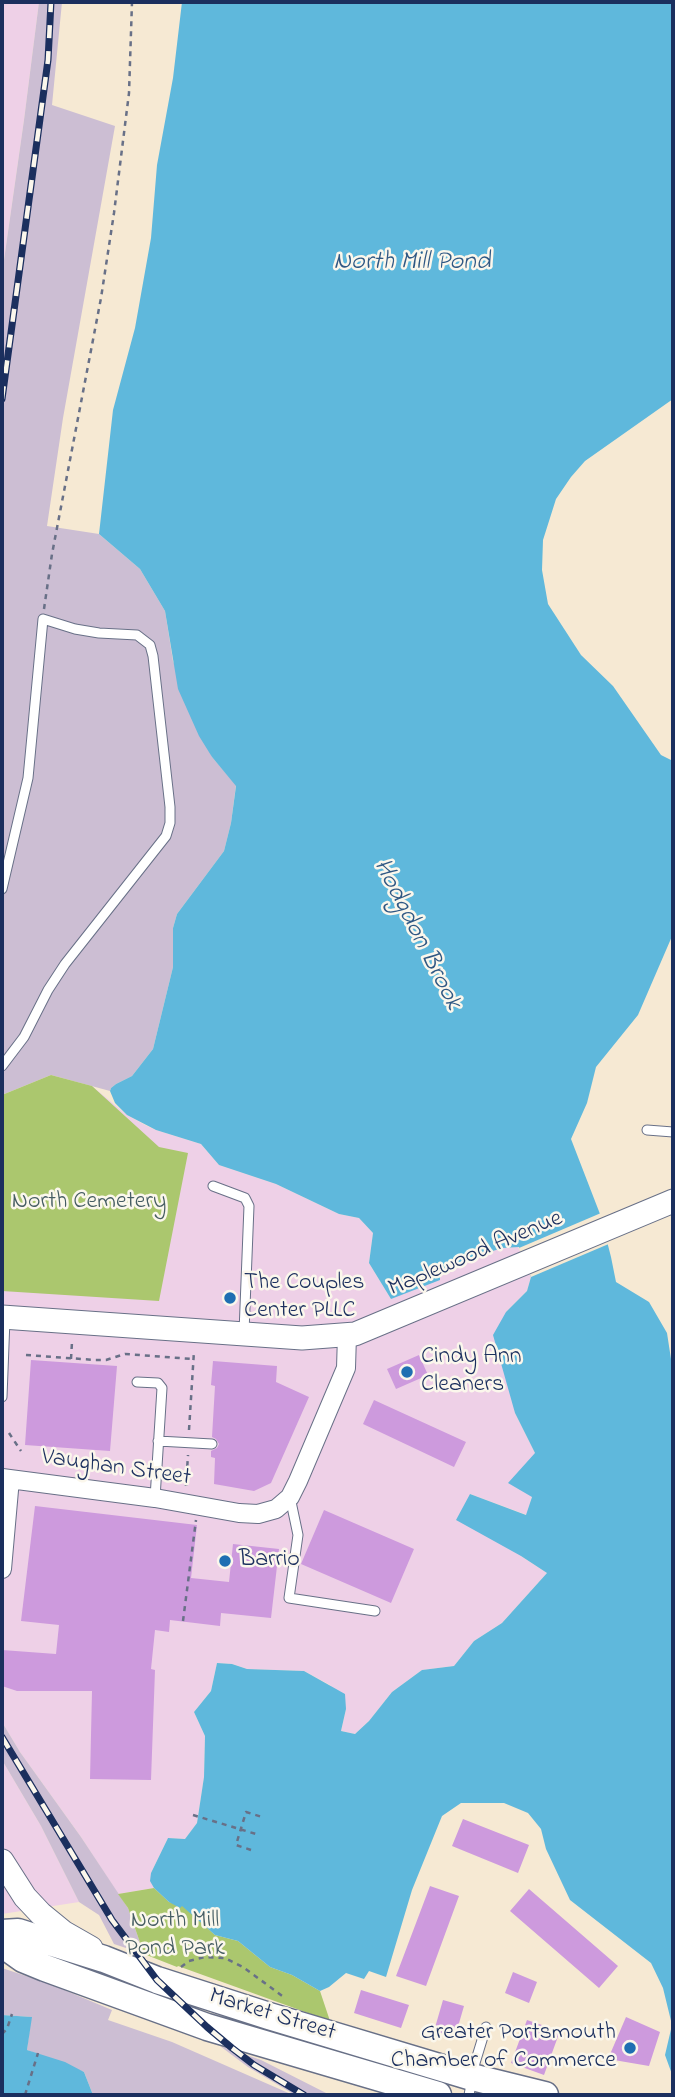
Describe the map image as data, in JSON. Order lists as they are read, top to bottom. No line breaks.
{"streets":{"main road":["Market Street"],"street":["Maplewood Avenue","Vaughan Street"]},"water":["North Mill Pond","Hodgdon Brook"],"parks":["North Cemetery","North Mill Pond Park"],"places":["The Couples Center PLLC","Cindy Ann Cleaners","Barrio","Greater Portsmouth Chamber of Commerce"]}
